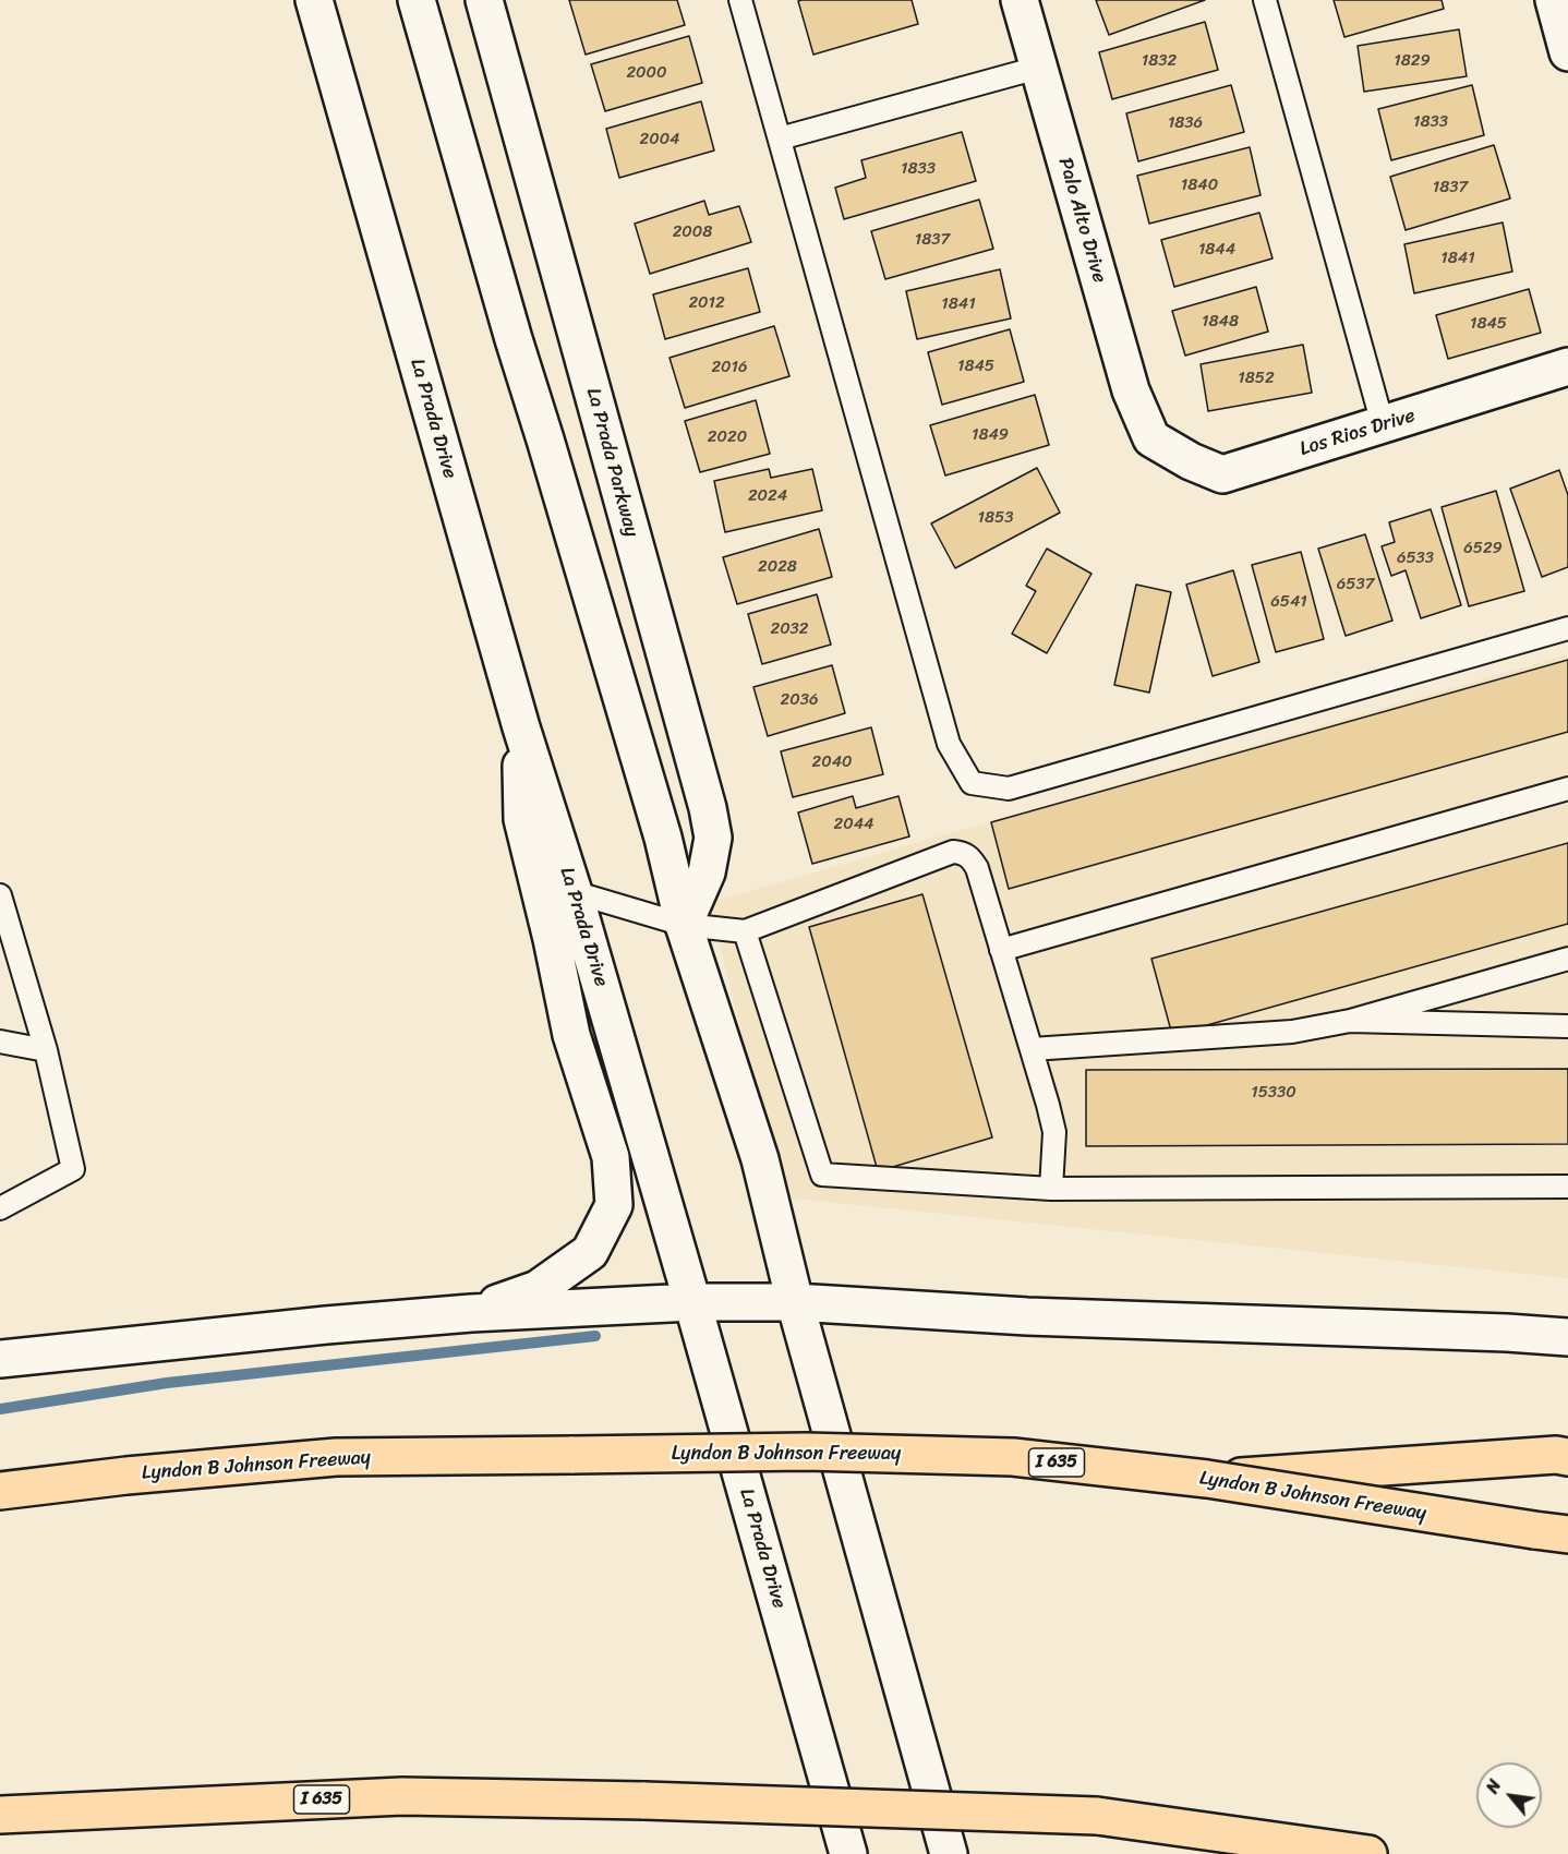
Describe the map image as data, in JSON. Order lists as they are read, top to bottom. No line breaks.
{"streets":{"highway":["Lyndon B Johnson Freeway","I 635"],"main road":["Palo Alto Drive","La Prada Drive","Los Rios Drive","La Prada Parkway"]},"crossings":[["Palo Alto Drive","Los Rios Drive"]],"house_numbers":["1832","1829","2000","1833","1836","2004","1833","1840","1837","2008","1837","1844","1841","2012","1841","1848","1845","1845","2016","1852","1849","2020","2024","1853","6529","6533","2028","6537","6541","2032","2036","2040","2044","15330"],"north":"top left"}
